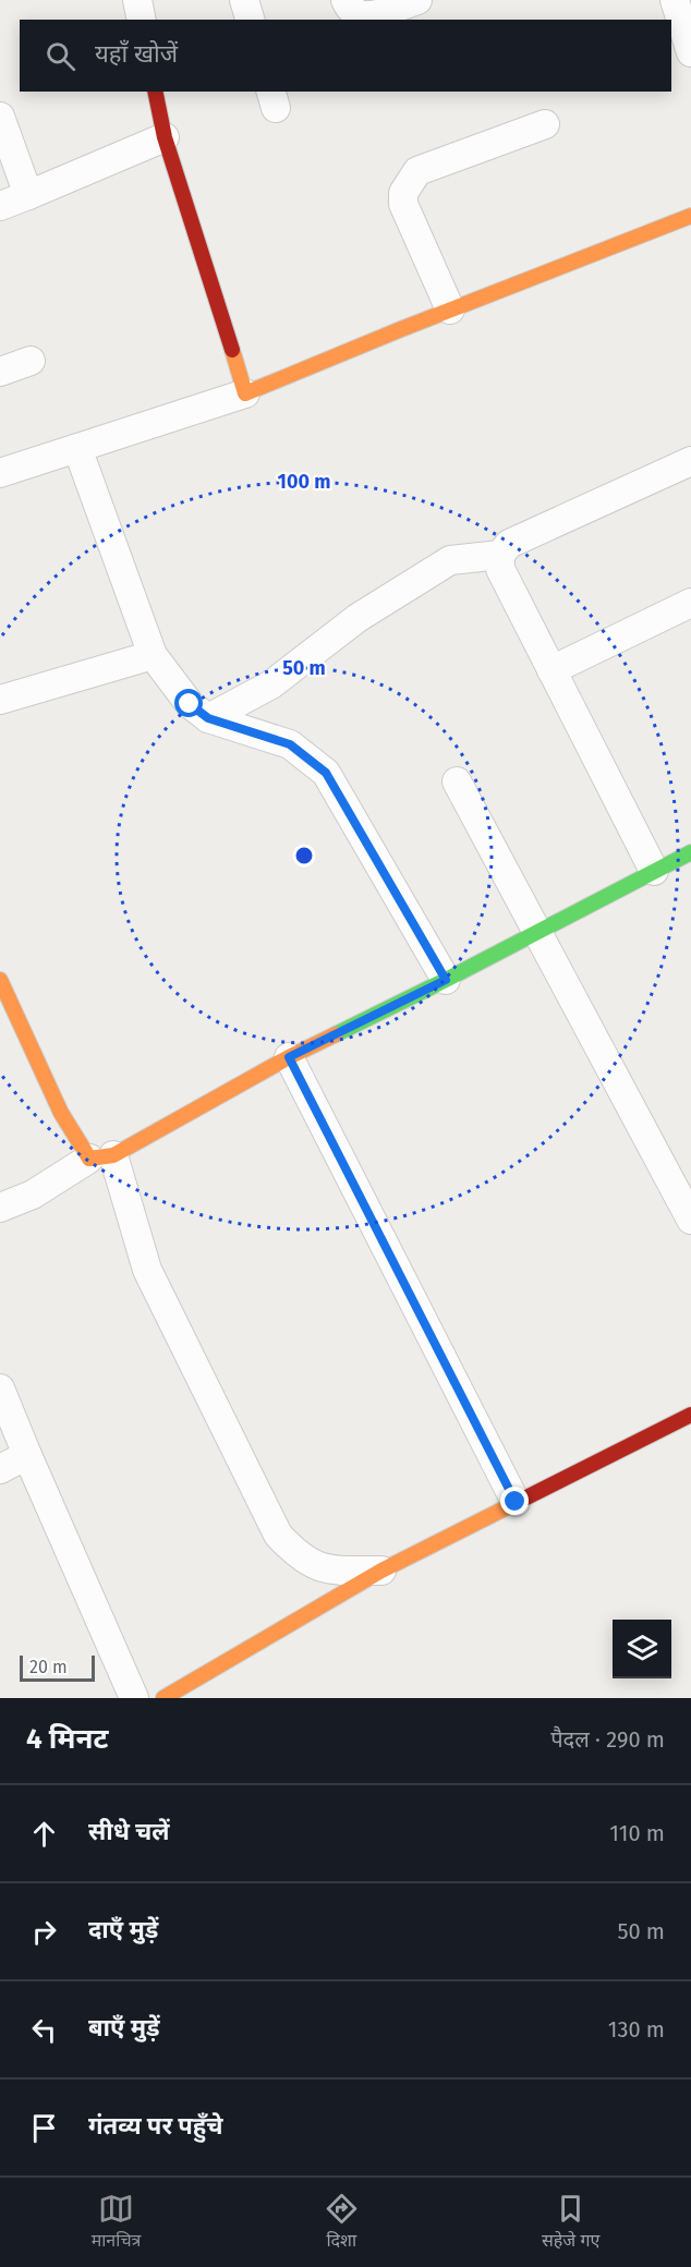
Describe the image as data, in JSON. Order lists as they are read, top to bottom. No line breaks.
{"scale_bar":"20 m","page":{"search":"यहाँ खोजें","scale":"20 m","heading":["4 मिनट","पैदल · 290 m"],"list":[["सीधे चलें","110 m"],["दाएँ मुड़ें","50 m"],["बाएँ मुड़ें","130 m"],"गंतव्य पर पहुँचे"],"nav":["मानचित्र","दिशा","सहेजे गए"]},"rings":["100 m","50 m"]}
